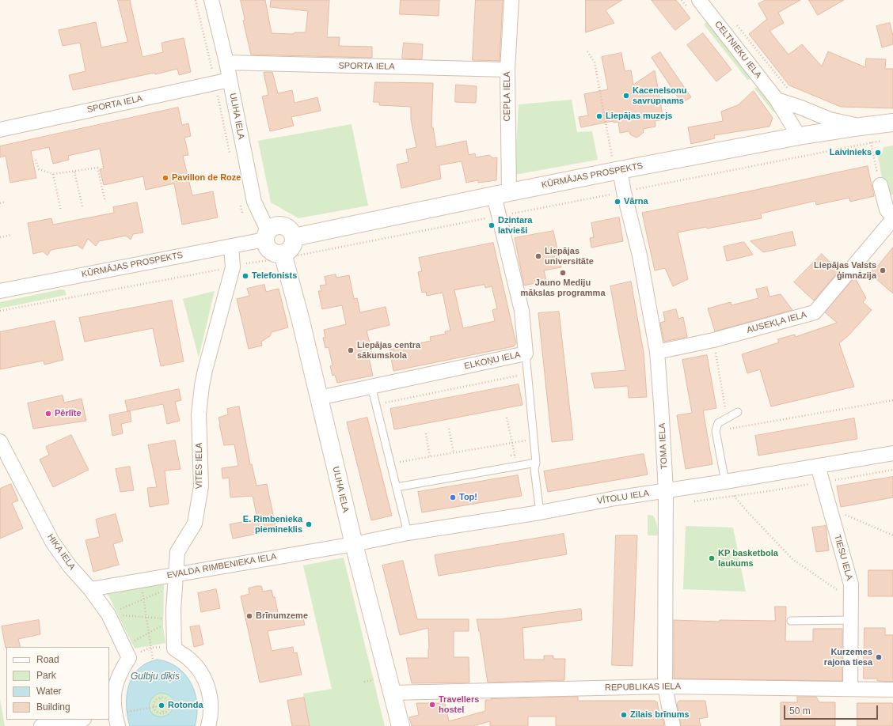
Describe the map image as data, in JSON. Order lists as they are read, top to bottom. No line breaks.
{"streets":{"main road":["ULIHA IELA","KŪRMĀJAS PROSPEKTS"],"street":["CELTNIEKU IELA","SPORTA IELA","CEPĻA IELA","AUSEKĻA IELA","ELKOŅU IELA","TOMA IELA","VITES IELA","VĪTOLU IELA","HIKA IELA","TIESU IELA","EVALDA RIMBENIEKA IELA","REPUBLIKAS IELA"]},"crossings":[["CELTNIEKU IELA","KŪRMĀJAS PROSPEKTS"],["SPORTA IELA","CEPĻA IELA"],["SPORTA IELA","ULIHA IELA"],["CEPĻA IELA","KŪRMĀJAS PROSPEKTS"],["CEPĻA IELA","ELKOŅU IELA"],["ULIHA IELA","KŪRMĀJAS PROSPEKTS"],["ULIHA IELA","ELKOŅU IELA"],["ULIHA IELA","VĪTOLU IELA"],["ULIHA IELA","EVALDA RIMBENIEKA IELA"],["ULIHA IELA","REPUBLIKAS IELA"],["KŪRMĀJAS PROSPEKTS","ELKOŅU IELA"],["KŪRMĀJAS PROSPEKTS","TOMA IELA"],["KŪRMĀJAS PROSPEKTS","VITES IELA"],["AUSEKĻA IELA","TOMA IELA"],["TOMA IELA","VĪTOLU IELA"],["TOMA IELA","REPUBLIKAS IELA"],["VITES IELA","EVALDA RIMBENIEKA IELA"],["VĪTOLU IELA","TIESU IELA"],["VĪTOLU IELA","EVALDA RIMBENIEKA IELA"],["HIKA IELA","EVALDA RIMBENIEKA IELA"],["TIESU IELA","REPUBLIKAS IELA"]],"water":["Gulbju dīķis"],"places":["Kacenelsonu savrupnams","Liepājas muzejs","Laivinieks","Pavillon de Roze","Vārna","Dzintara latvieši","Liepājas universitāte","Liepājas Valsts ģimnāzija","Jauno Mediju mākslas programma","Telefonists","Liepājas centra sākumskola","Pērlīte","Top!","E. Rimbenieka piemineklis","KP basketbola laukums","Brīnumzeme","Kurzemes rajona tiesa","Travellers hostel","Rotonda","Zilais brīnums"],"legend":["Road","Park","Water","Building"],"scale_bar":"50 m"}
